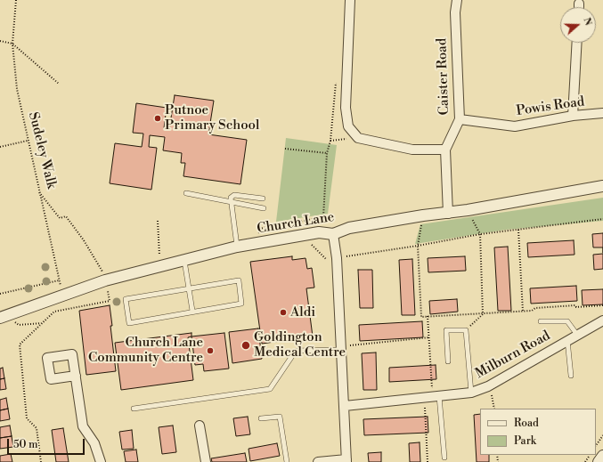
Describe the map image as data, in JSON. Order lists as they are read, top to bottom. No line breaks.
{"streets":{"street":["Caister Road","Powis Road","Church Lane","Milburn Road"],"path":["Sudeley Walk"]},"crossings":[["Caister Road","Powis Road"],["Caister Road","Church Lane"],["Sudeley Walk","Church Lane"]],"places":["Putnoe Primary School","Aldi","Goldington Medical Centre","Church Lane Community Centre"],"legend":["Road","Park"],"scale_bar":"50 m","north":"right"}
